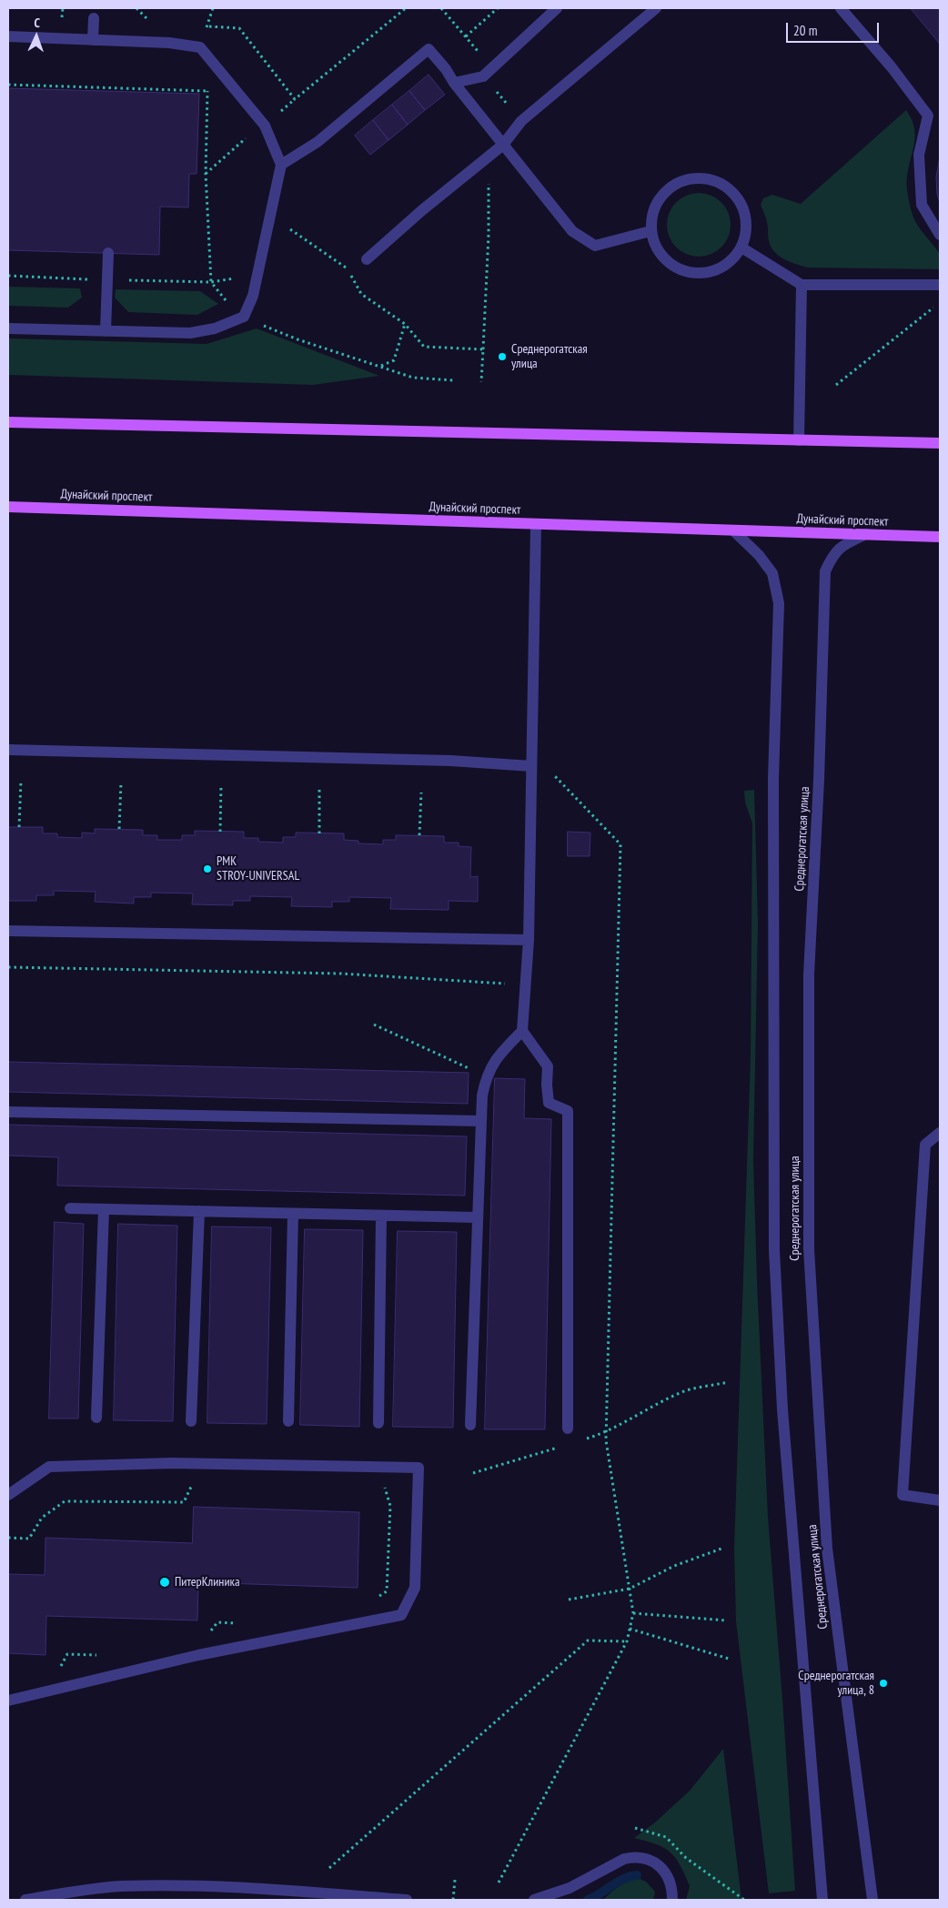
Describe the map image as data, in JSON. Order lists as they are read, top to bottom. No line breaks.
{"streets":{"main road":["Дунайский проспект"],"street":["Среднерогатская улица"]},"crossings":[["Дунайский проспект","Среднерогатская улица"]],"places":["Среднерогатская улица","PMK STROY-UNIVERSAL","ПитерКлиника","Среднерогатская улица, 8"],"scale_bar":"20 m","north":"top"}
